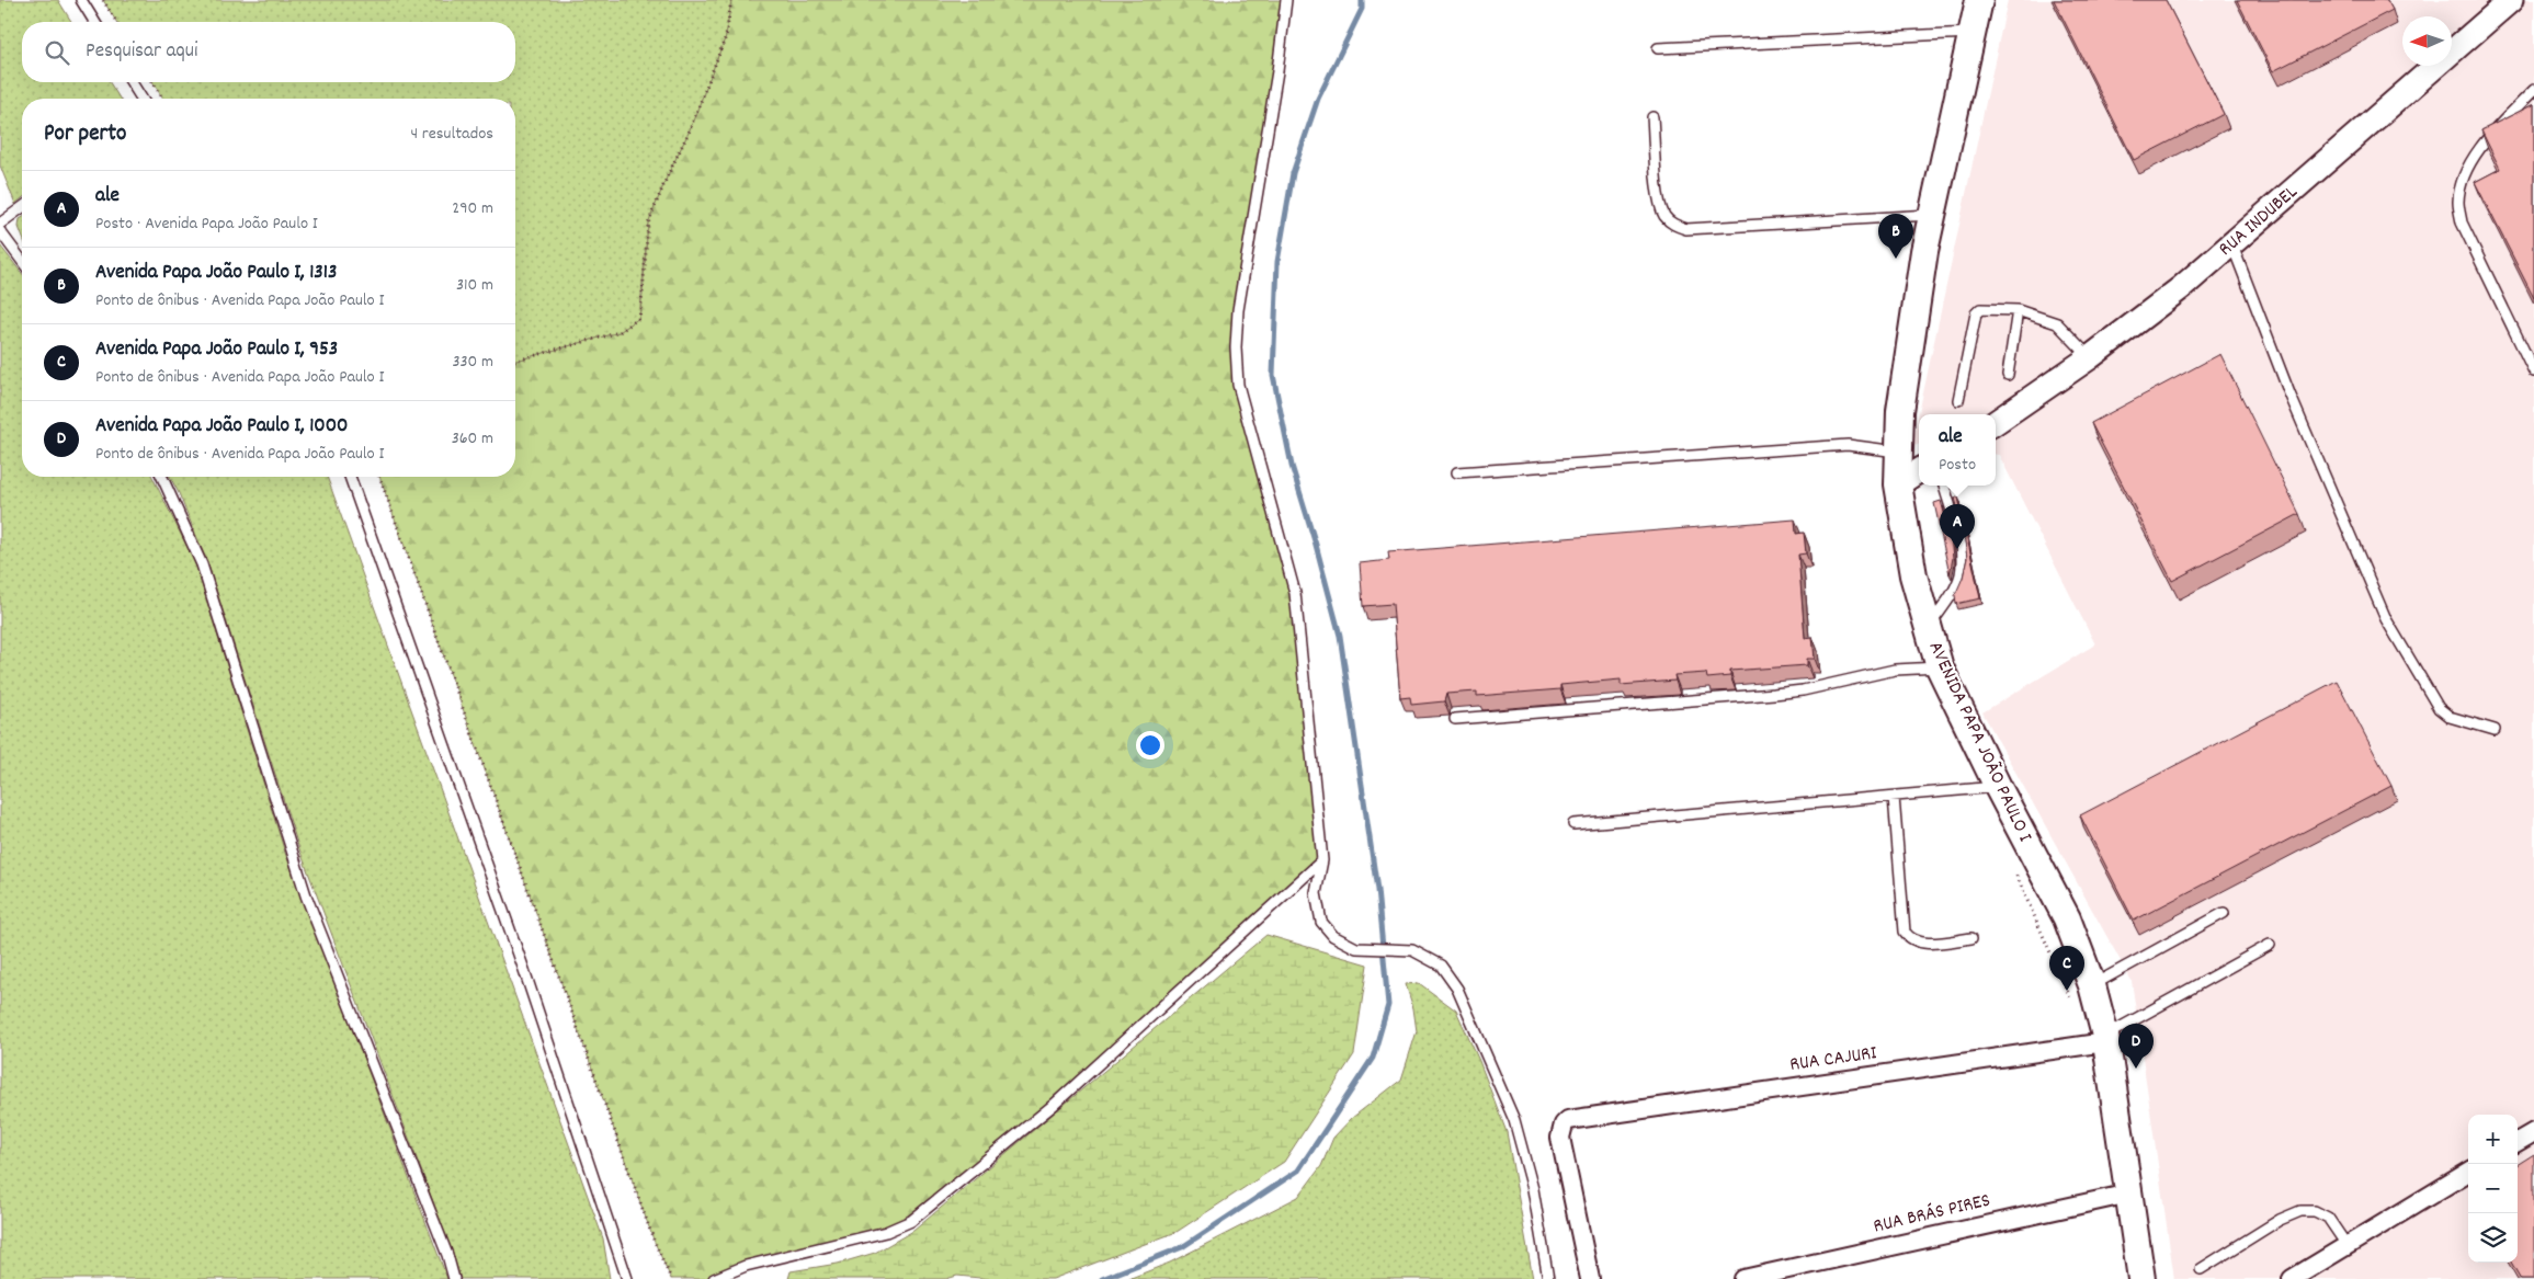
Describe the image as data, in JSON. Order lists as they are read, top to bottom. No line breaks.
{"streets":{"main road":["AVENIDA PAPA JOÃO PAULO I"],"street":["RUA INDUBEL","RUA CAJURI","RUA BRÁS PIRES"]},"crossings":[["AVENIDA PAPA JOÃO PAULO I","RUA CAJURI"],["AVENIDA PAPA JOÃO PAULO I","RUA BRÁS PIRES"]],"north":"left","page":{"search":"Pesquisar aqui","heading":["Por perto","4 resultados"],"list":[{"mark":"A","name":"ale","note":"Posto · Avenida Papa João Paulo I","value":"290 m"},{"mark":"B","name":"Avenida Papa João Paulo I, 1313","note":"Ponto de ônibus · Avenida Papa João Paulo I","value":"310 m"},{"mark":"C","name":"Avenida Papa João Paulo I, 953","note":"Ponto de ônibus · Avenida Papa João Paulo I","value":"330 m"},{"mark":"D","name":"Avenida Papa João Paulo I, 1000","note":"Ponto de ônibus · Avenida Papa João Paulo I","value":"360 m"}],"pins":["B","A","C","D"],"popup":["ale","Posto"],"map_buttons":["+","−"]}}
